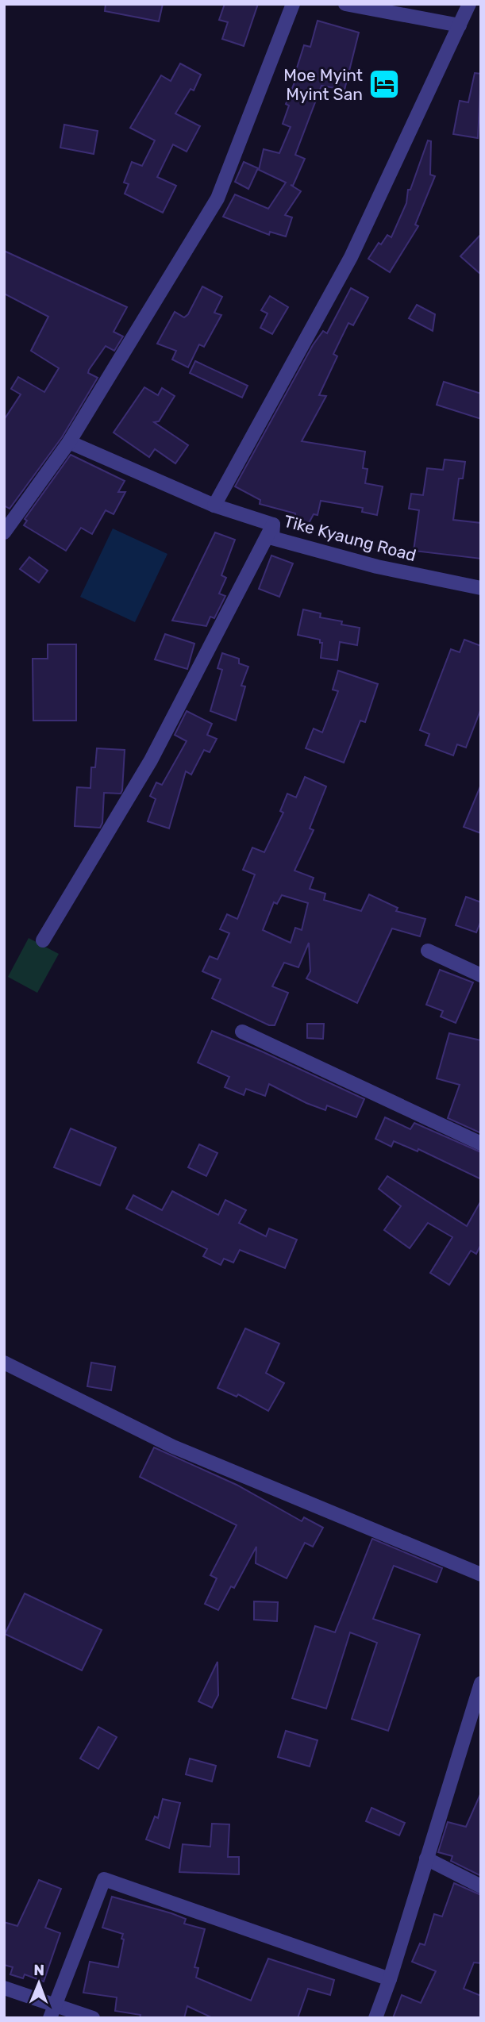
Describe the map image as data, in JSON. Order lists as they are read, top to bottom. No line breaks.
{"streets":{"street":["Tike Kyaung Road"]},"places":{"hotel":["Moe Myint Myint San"]},"north":"top"}
